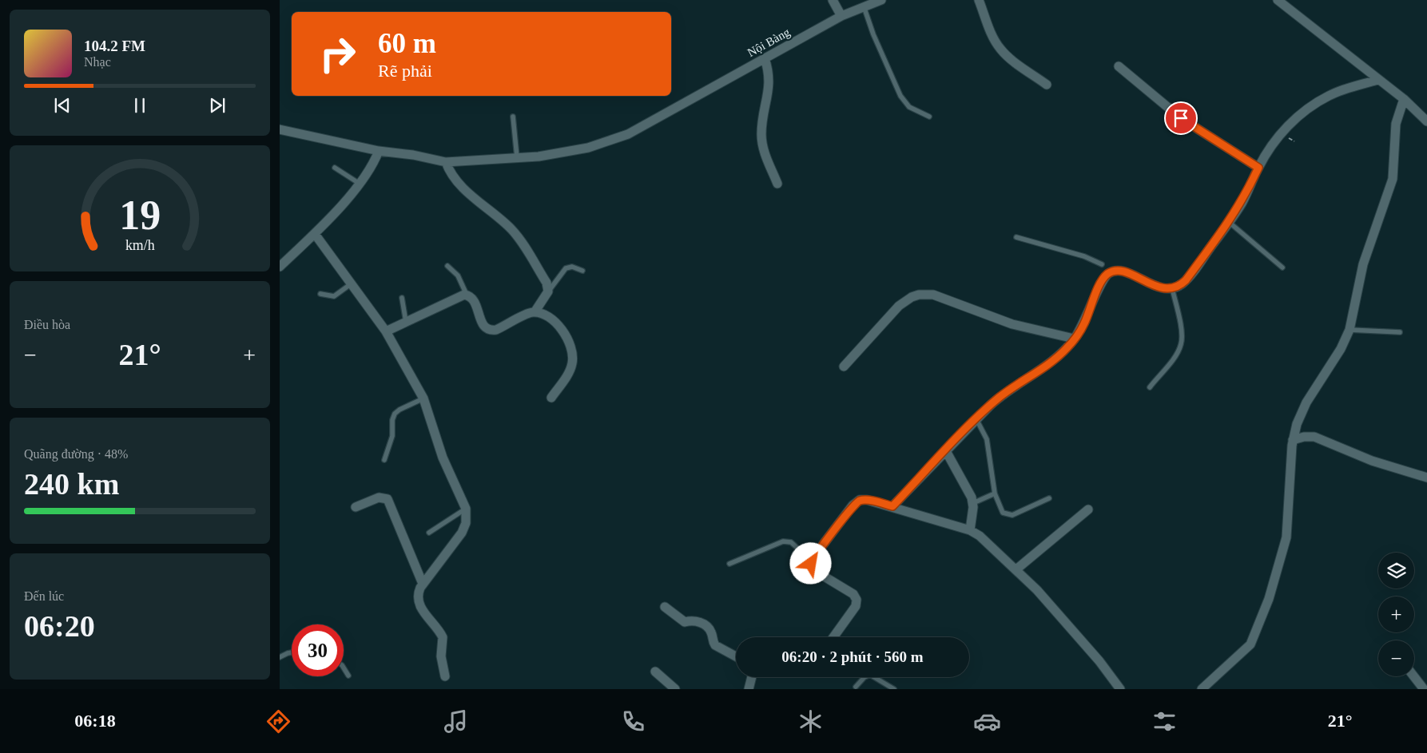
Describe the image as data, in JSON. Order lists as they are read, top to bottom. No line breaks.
{"streets":{"street":["Nội Bàng"]},"page":{"turn":["60 m","Rẽ phải"],"song":["104.2 FM","Nhạc"],"tile":["Điều hòa",["Quãng đường · 48%","240 km"],["Đến lúc","06:20"]],"heat":["−","21°","+"],"map_buttons":["+","−"],"limit":"30","trip":"06:20 · 2 phút · 560 m","tabs":["06:18","21°"],"gauge":["19","km/h"]}}
